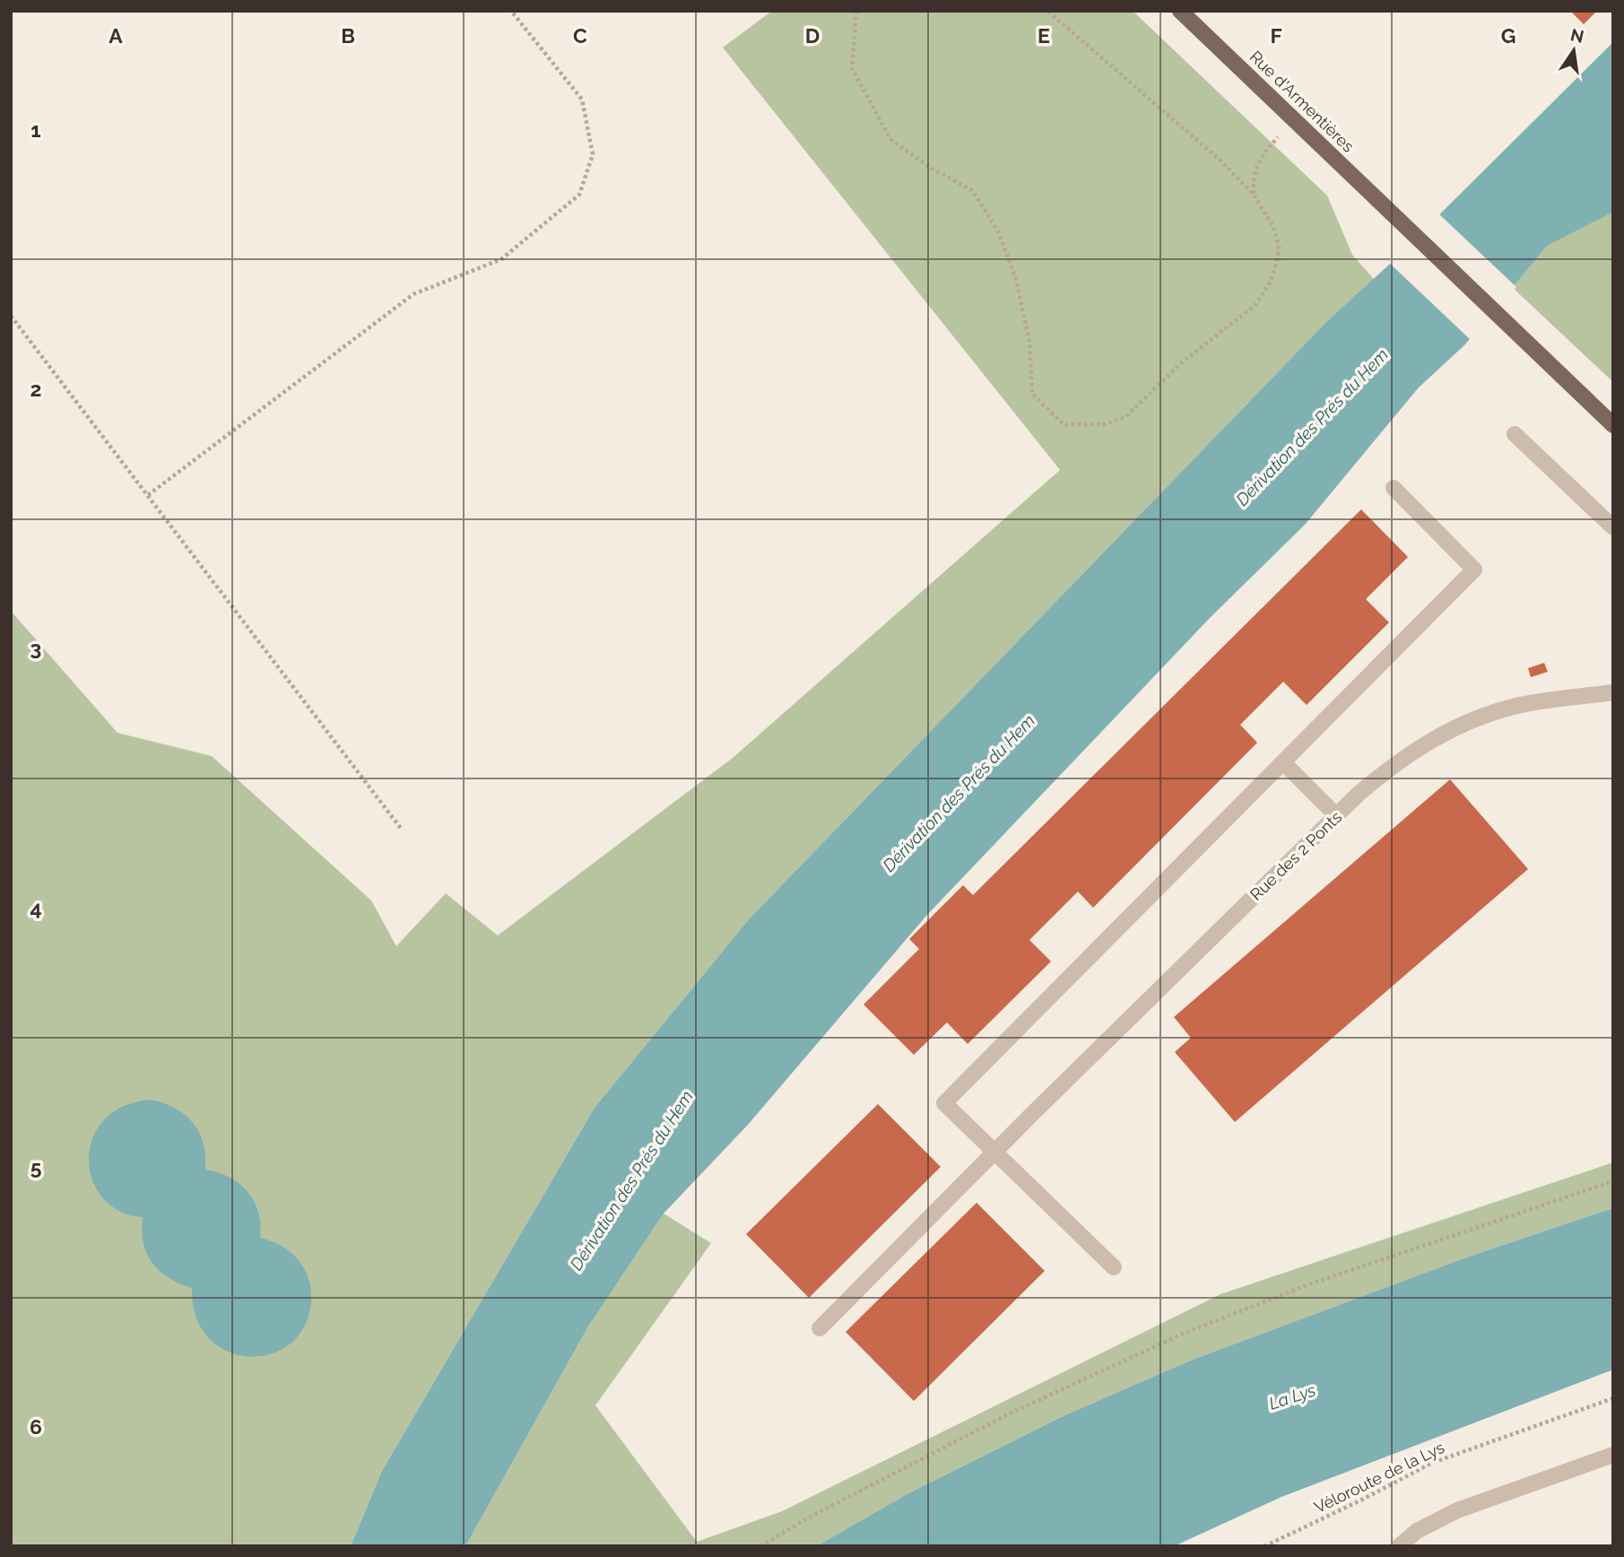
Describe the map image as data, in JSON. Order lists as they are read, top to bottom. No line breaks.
{"streets":{"main road":["Rue d'Armentières"],"street":["Rue des 2 Ponts"],"path":["Véloroute de la Lys"]},"water":["Dérivation des Prés du Hem","La Lys"],"north":"top","grid":{"columns":["A","B","C","D","E","F","G"],"rows":["1","2","3","4","5","6"]}}
